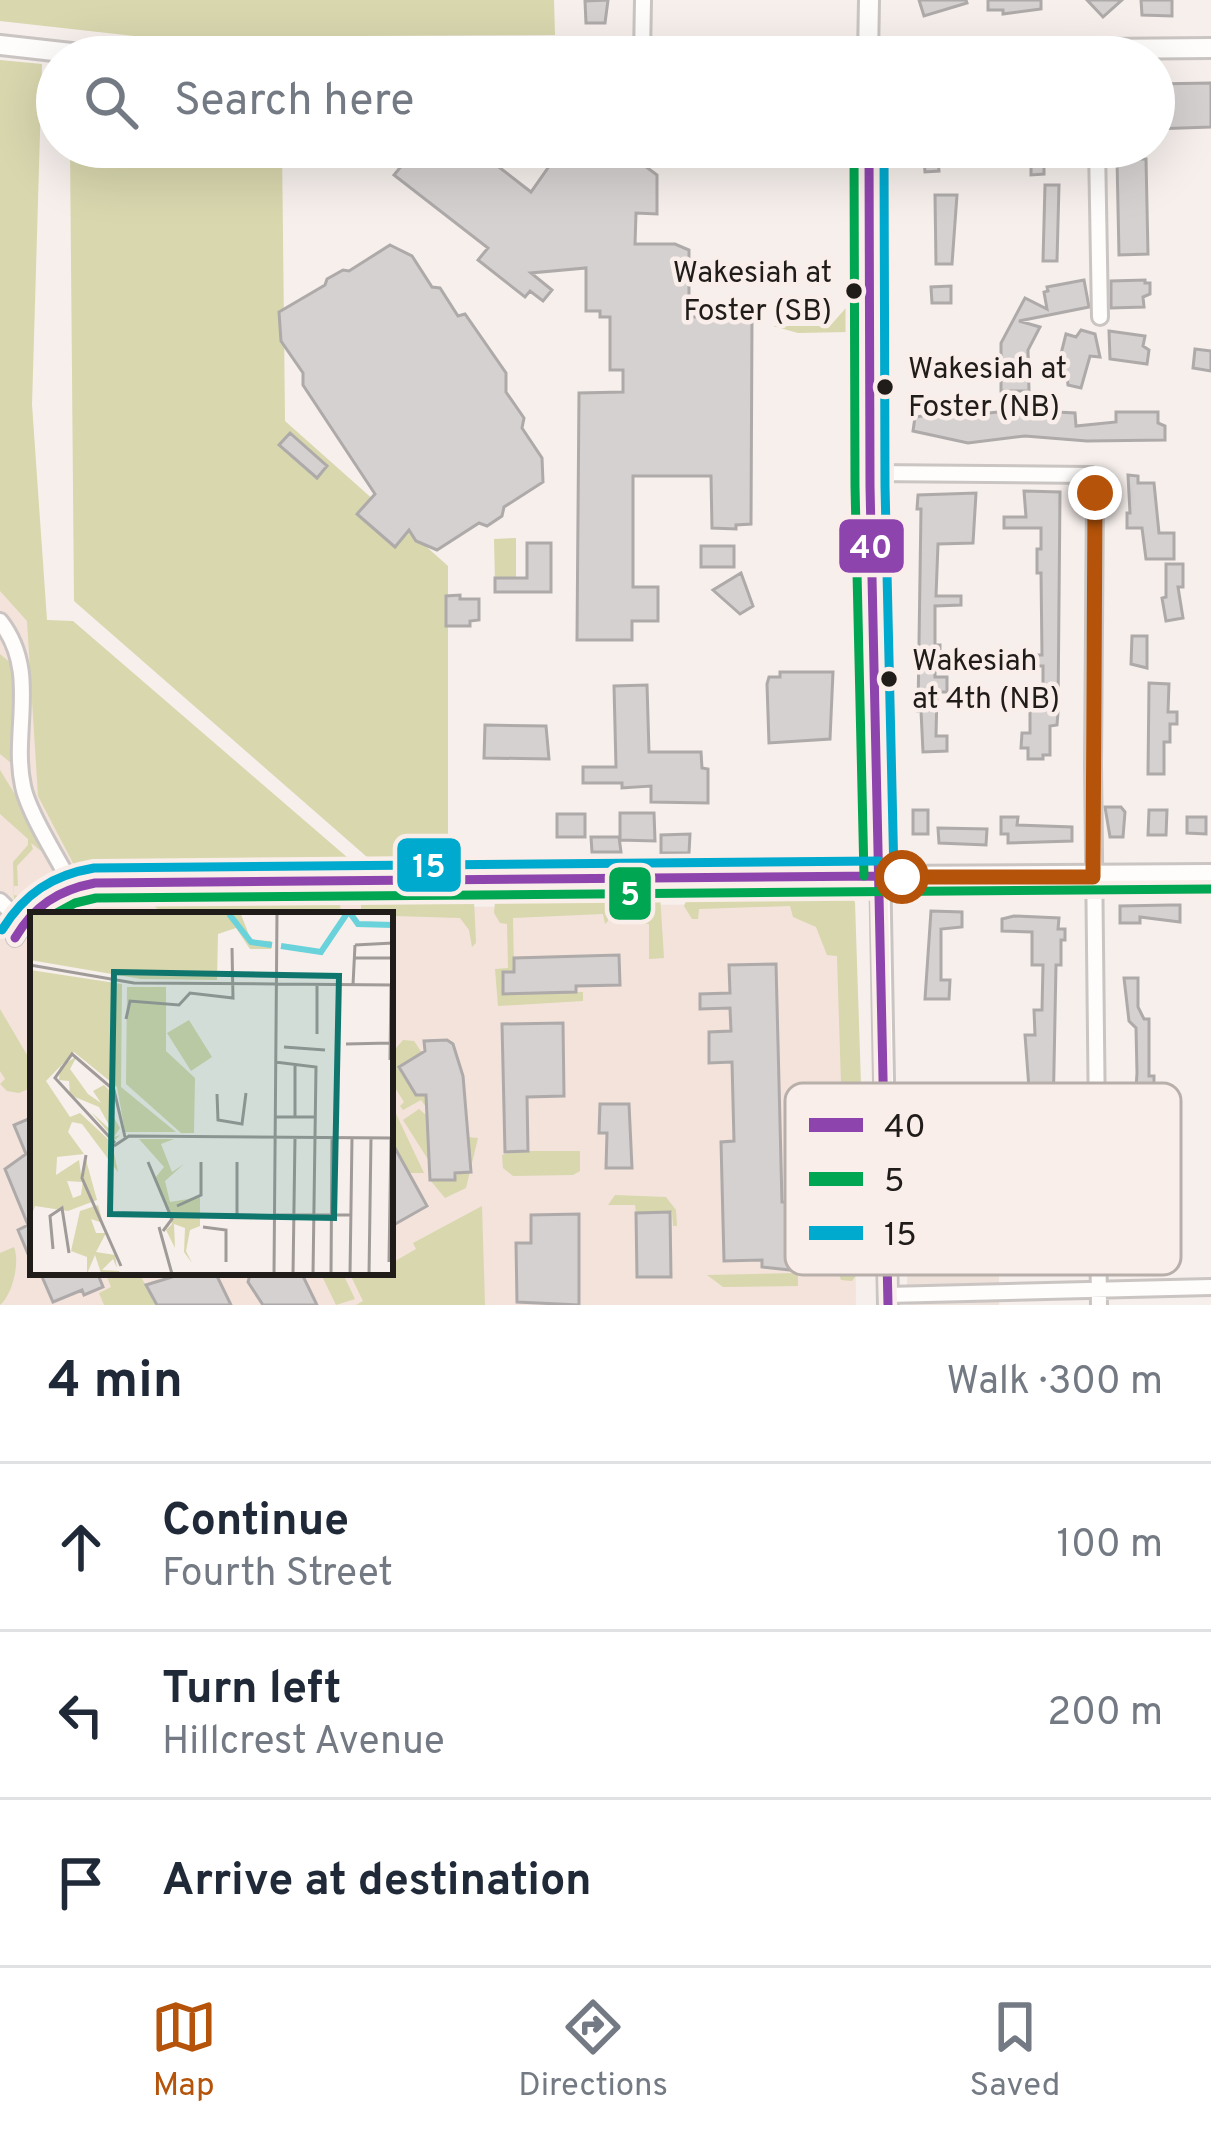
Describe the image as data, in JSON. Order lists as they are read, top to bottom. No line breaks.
{"places":["Wakesiah at Foster (SB)","Wakesiah at Foster (NB)","Wakesiah at 4th (NB)"],"lines":["transit line 40","transit line 5","transit line 15"],"legend":["40","5","15"],"page":{"search":"Search here","heading":["4 min","Walk · 300 m"],"list":[["Continue","Fourth Street","100 m"],["Turn left","Hillcrest Avenue","200 m"],"Arrive at destination"],"nav":["Map","Directions","Saved"]}}
